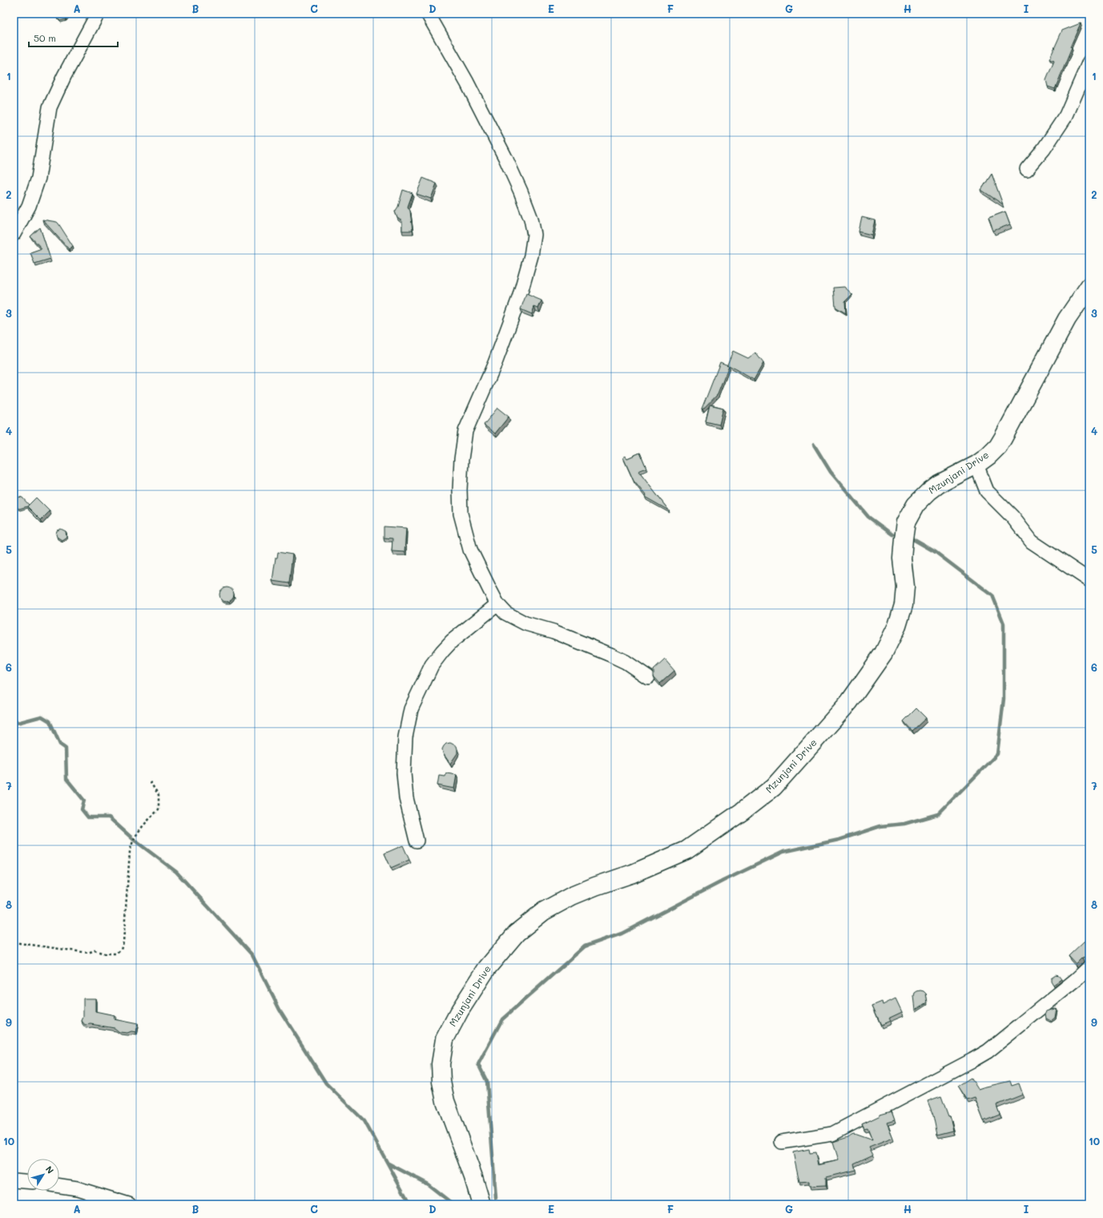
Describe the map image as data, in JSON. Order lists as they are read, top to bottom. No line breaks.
{"streets":{"main road":["Mzunjani Drive"]},"scale_bar":"50 m","north":"top right","grid":{"columns":["A","B","C","D","E","F","G","H","I"],"rows":["1","2","3","4","5","6","7","8","9","10"]}}
